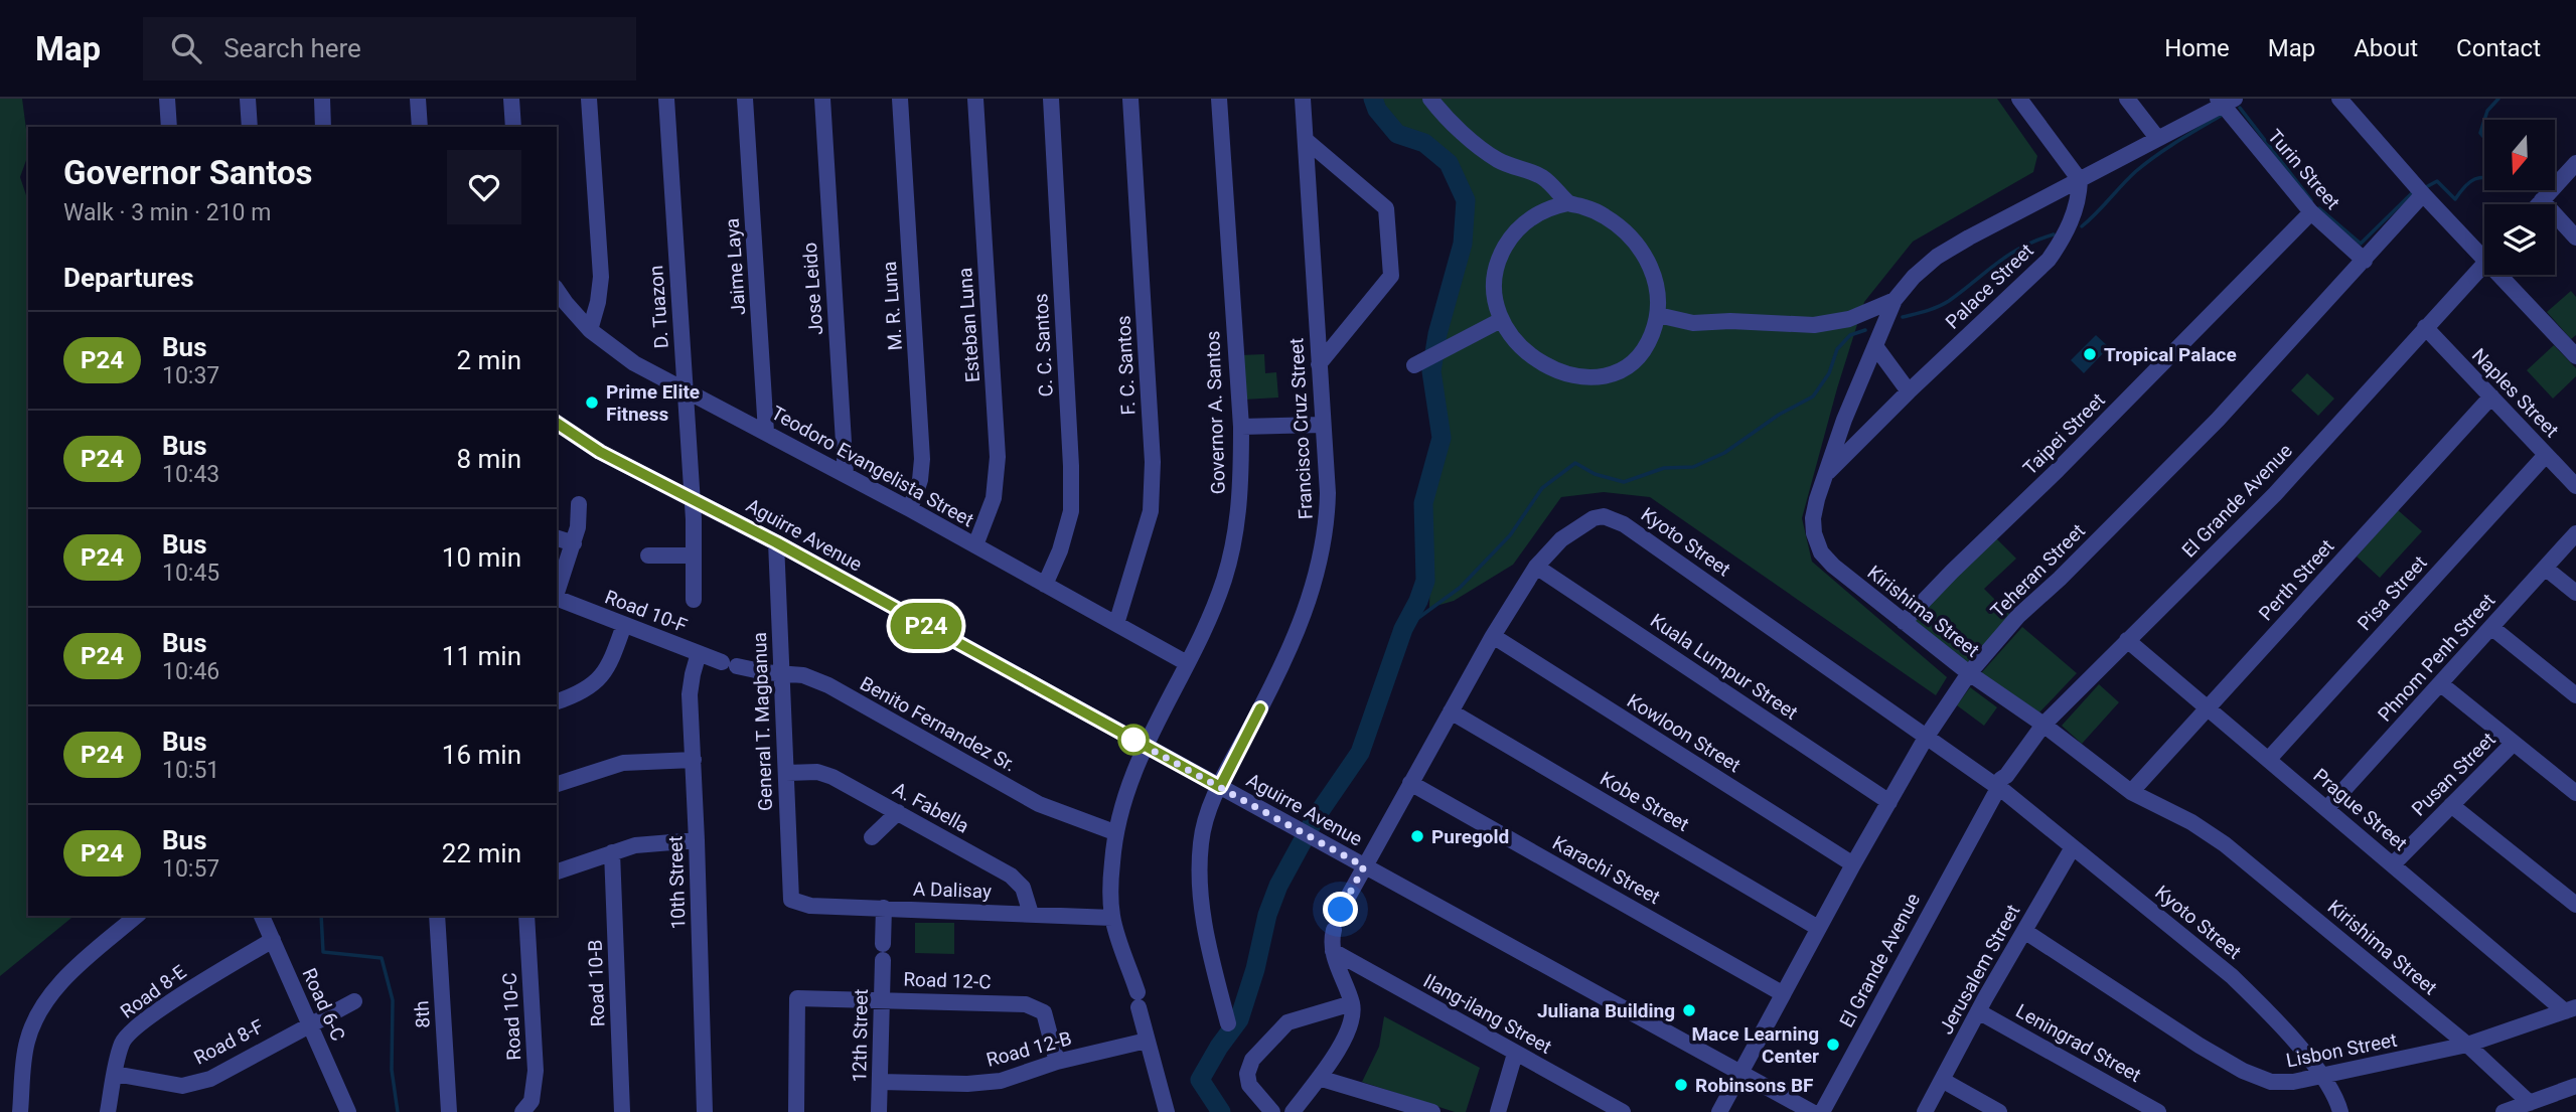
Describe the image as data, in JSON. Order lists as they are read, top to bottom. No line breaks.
{"streets":{"street":["Turin Street","Jaime Laya","Palace Street","Jose Leido","M. R. Luna","D. Tuazon","Esteban Luna","C. C. Santos","F. C. Santos","Naples Street","Governor A. Santos","Francisco Cruz Street","Taipei Street","Teodoro Evangelista Street","El Grande Avenue","Aguirre Avenue","Kyoto Street","Teheran Street","Perth Street","Pisa Street","Road 10-F","Kirishima Street","Phnom Penh Street","Kuala Lumpur Street","General T. Magbanua","Benito Fernandez Sr.","Kowloon Street","Pusan Street","Kobe Street","A. Fabella","Prague Street","Karachi Street","10th Street","A Dalisay","Jerusalem Street","Road 12-C","Road 10-B","Road 8-E","Road 6-C","Ilang-ilang Street","8th","Road 10-C","12th Street","Road 8-F","Leningrad Street","Road 12-B","Lisbon Street"]},"crossings":[["Turin Street","Taipei Street"],["Turin Street","Teheran Street"],["Turin Street","Kirishima Street"],["Jaime Laya","Teodoro Evangelista Street"],["Palace Street","Kirishima Street"],["Jose Leido","Teodoro Evangelista Street"],["M. R. Luna","Teodoro Evangelista Street"],["D. Tuazon","Teodoro Evangelista Street"],["D. Tuazon","Aguirre Avenue"],["Esteban Luna","Teodoro Evangelista Street"],["C. C. Santos","Teodoro Evangelista Street"],["F. C. Santos","Teodoro Evangelista Street"],["Naples Street","El Grande Avenue"],["Naples Street","Perth Street"],["Naples Street","Pisa Street"],["Governor A. Santos","Teodoro Evangelista Street"],["Governor A. Santos","Aguirre Avenue"],["Governor A. Santos","Benito Fernandez Sr."],["Governor A. Santos","A Dalisay"],["Governor A. Santos","Road 12-B"],["Francisco Cruz Street","Aguirre Avenue"],["Taipei Street","Kirishima Street"],["El Grande Avenue","Kyoto Street"],["El Grande Avenue","Kirishima Street"],["El Grande Avenue","Prague Street"],["Aguirre Avenue","Kyoto Street"],["Aguirre Avenue","Teheran Street"],["Aguirre Avenue","General T. Magbanua"],["Kyoto Street","Teheran Street"],["Kyoto Street","Kuala Lumpur Street"],["Kyoto Street","Kowloon Street"],["Kyoto Street","Kobe Street"],["Kyoto Street","Karachi Street"],["Kyoto Street","Jerusalem Street"],["Kyoto Street","Lisbon Street"],["Teheran Street","Kirishima Street"],["Teheran Street","Kuala Lumpur Street"],["Teheran Street","Kowloon Street"],["Teheran Street","Kobe Street"],["Teheran Street","Karachi Street"],["Perth Street","Kirishima Street"],["Perth Street","Prague Street"],["Pisa Street","Prague Street"],["Road 10-F","Benito Fernandez Sr."],["Road 10-F","10th Street"],["Kirishima Street","Lisbon Street"],["Phnom Penh Street","Prague Street"],["General T. Magbanua","Benito Fernandez Sr."],["General T. Magbanua","A. Fabella"],["General T. Magbanua","A Dalisay"],["Pusan Street","Prague Street"],["A. Fabella","A Dalisay"],["Prague Street","Lisbon Street"],["A Dalisay","12th Street"],["Jerusalem Street","Leningrad Street"],["Jerusalem Street","Lisbon Street"],["Road 12-C","12th Street"],["Road 12-C","Road 12-B"],["Road 8-E","Road 6-C"],["Road 8-E","Road 8-F"],["Road 6-C","Road 8-F"],["12th Street","Road 12-B"]],"places":["Tropical Palace","Prime Elite Fitness","Puregold","Juliana Building","Mace Learning Center","Robinsons BF"],"lines":["bus line P24"],"north":"bottom","page":{"header":"Map","search":"Search here","nav":["Home","Map","About","Contact"],"on_map":"P24","heading":[["Governor Santos","Walk · 3 min · 210 m"],"Departures"],"list":[{"mark":"P24","name":"Bus","note":"10:37","value":"2 min"},{"mark":"P24","name":"Bus","note":"10:43","value":"8 min"},{"mark":"P24","name":"Bus","note":"10:45","value":"10 min"},{"mark":"P24","name":"Bus","note":"10:46","value":"11 min"},{"mark":"P24","name":"Bus","note":"10:51","value":"16 min"},{"mark":"P24","name":"Bus","note":"10:57","value":"22 min"}]}}
